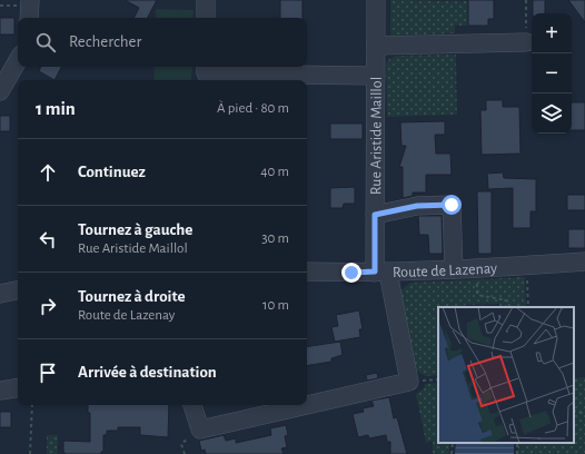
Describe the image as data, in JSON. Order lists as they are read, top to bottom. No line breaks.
{"streets":{"street":["Rue Aristide Maillol","Route de Lazenay"]},"crossings":[["Rue Aristide Maillol","Route de Lazenay"]],"page":{"map_buttons":["+","−"],"search":"Rechercher","heading":["1 min","À pied · 80 m"],"list":[["Continuez","40 m"],["Tournez à gauche","Rue Aristide Maillol","30 m"],["Tournez à droite","Route de Lazenay","10 m"],"Arrivée à destination"]}}
